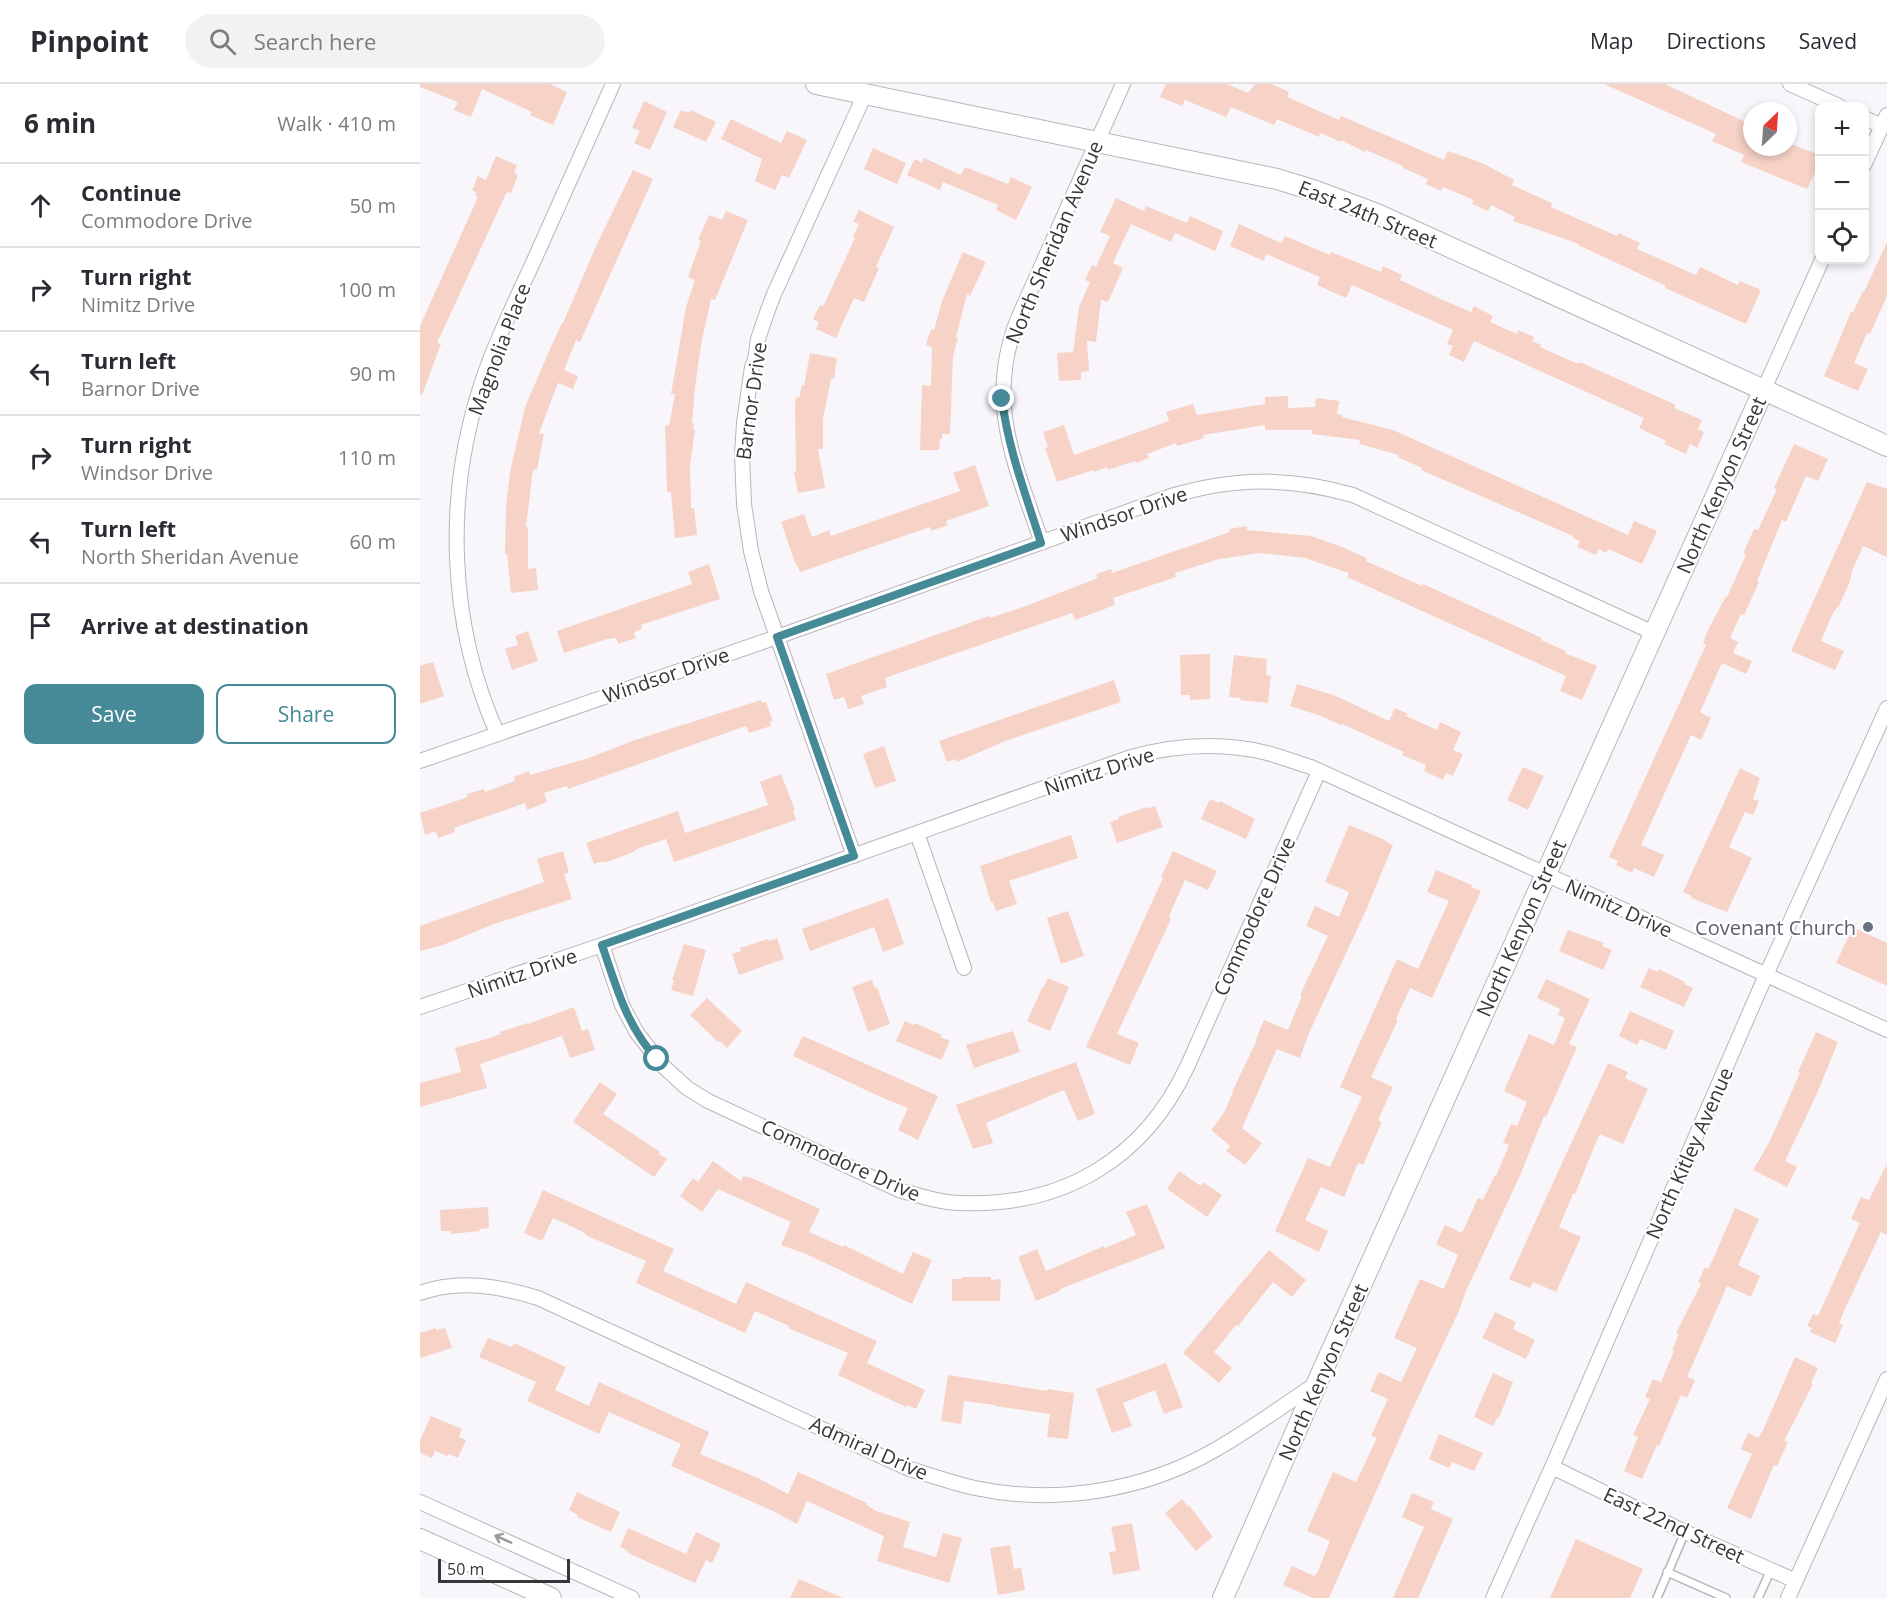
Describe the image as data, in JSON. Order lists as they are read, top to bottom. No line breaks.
{"streets":{"street":["East 24th Street","North Sheridan Avenue","Magnolia Place","Barnor Drive","North Kenyon Street","Windsor Drive","Nimitz Drive","Commodore Drive","North Kitley Avenue","Admiral Drive","East 22nd Street"]},"crossings":[["East 24th Street","North Sheridan Avenue"],["East 24th Street","Barnor Drive"],["East 24th Street","North Kenyon Street"],["North Sheridan Avenue","Windsor Drive"],["Magnolia Place","Windsor Drive"],["Barnor Drive","Windsor Drive"],["Barnor Drive","Nimitz Drive"],["North Kenyon Street","Windsor Drive"],["North Kenyon Street","Nimitz Drive"],["North Kenyon Street","Admiral Drive"],["Nimitz Drive","Commodore Drive"],["Nimitz Drive","North Kitley Avenue"],["North Kitley Avenue","East 22nd Street"]],"places":["Covenant Church"],"scale_bar":"50 m","north":"top right","page":{"header":"Pinpoint","search":"Search here","nav":["Map","Directions","Saved"],"heading":["6 min","Walk · 410 m"],"map_buttons":["+","−"],"list":[["Continue","Commodore Drive","50 m"],["Turn right","Nimitz Drive","100 m"],["Turn left","Barnor Drive","90 m"],["Turn right","Windsor Drive","110 m"],["Turn left","North Sheridan Avenue","60 m"],"Arrive at destination"],"buttons":["Save","Share"],"scale":"50 m"}}
